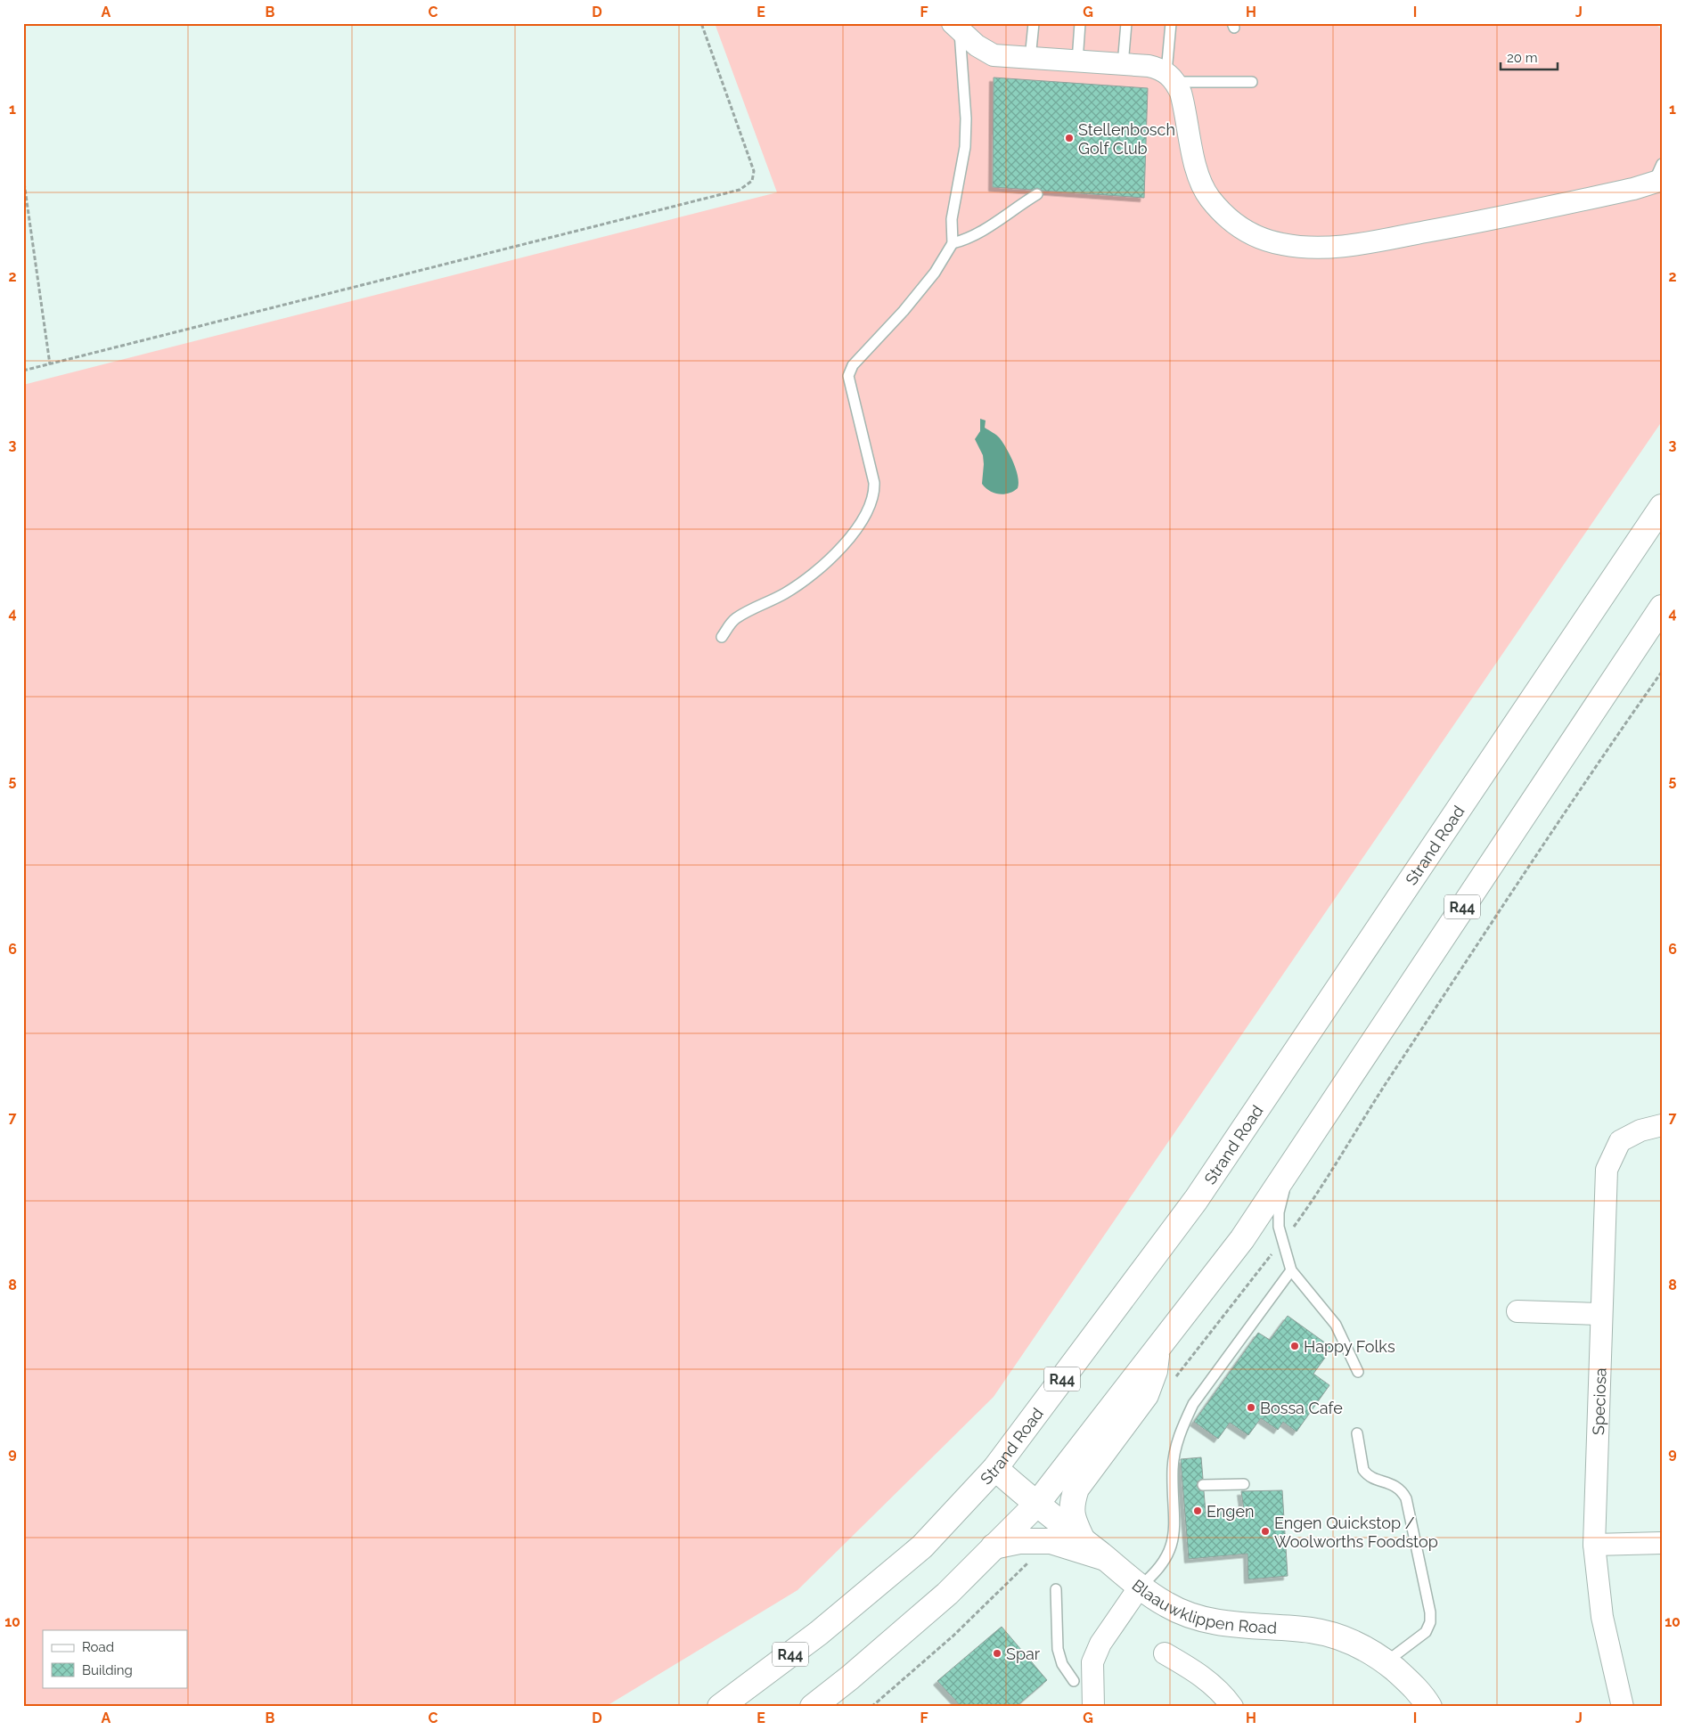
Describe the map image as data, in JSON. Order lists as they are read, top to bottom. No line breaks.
{"streets":{"main road":["Strand Road","R44","Blaauwklippen Road"],"street":["Speciosa"]},"crossings":[["Strand Road","Blaauwklippen Road"],["R44","Blaauwklippen Road"]],"places":["Stellenbosch Golf Club","Happy Folks","Bossa Cafe","Engen","Engen Quickstop / Woolworths Foodstop","Spar"],"legend":["Road","Building"],"scale_bar":"20 m","grid":{"columns":["A","B","C","D","E","F","G","H","I","J"],"rows":["1","2","3","4","5","6","7","8","9","10"]}}
